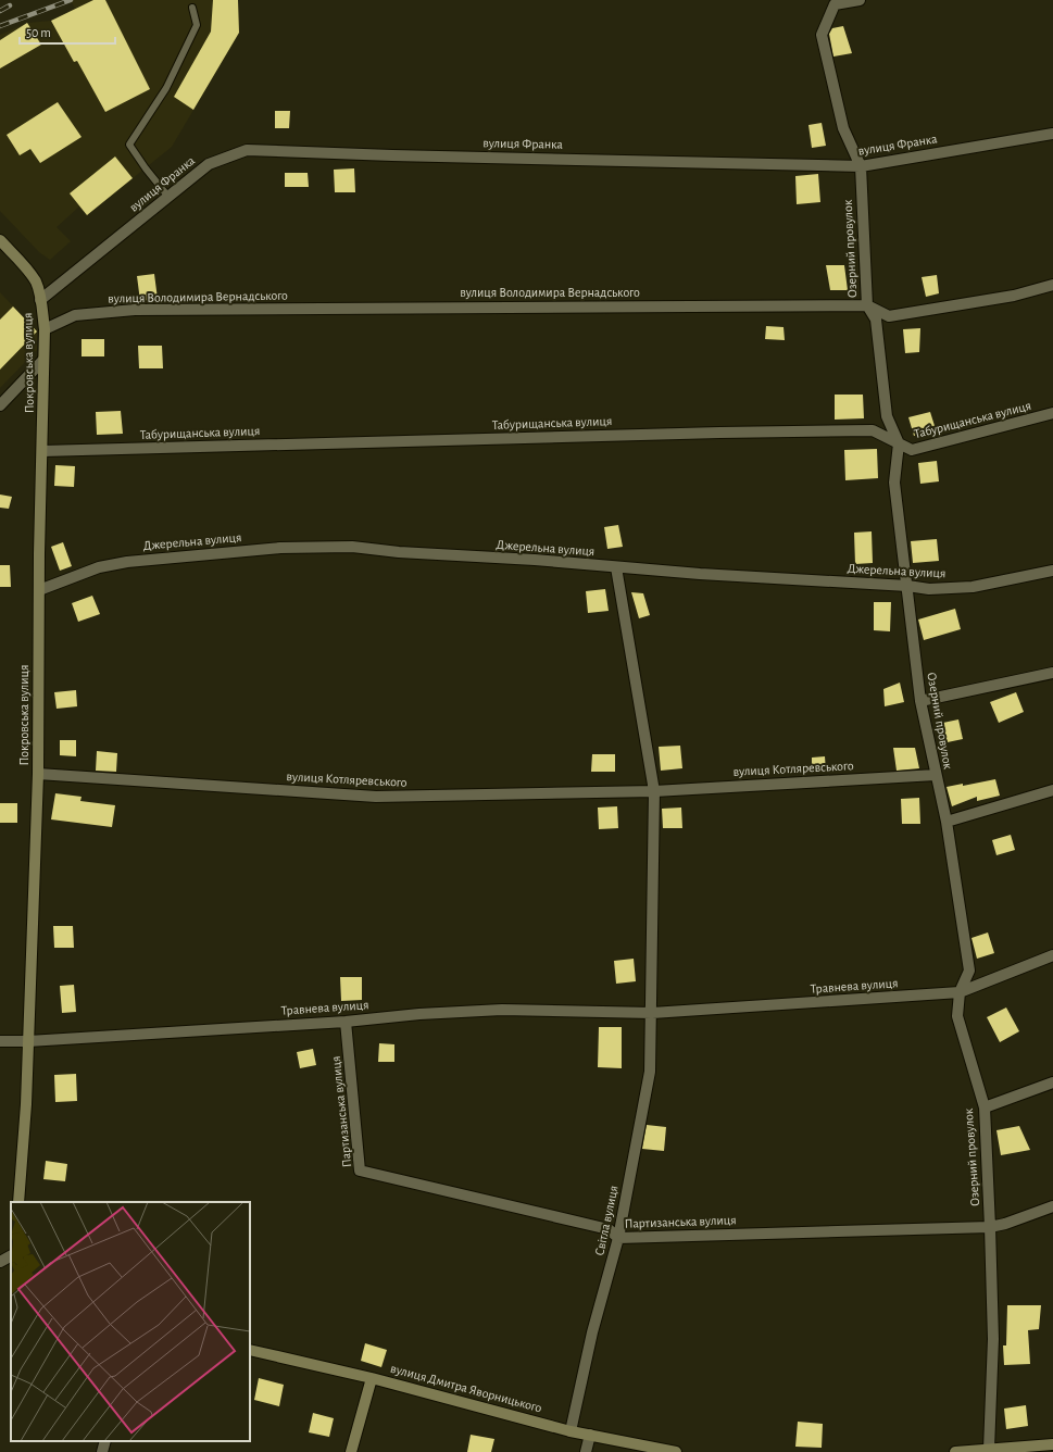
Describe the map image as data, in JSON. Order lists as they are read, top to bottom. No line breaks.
{"streets":{"main road":["Покровська вулиця","вулиця Дмитра Яворницького"],"street":["вулиця Франка","Озерний провулок","вулиця Володимира Вернадського","Табурищанська вулиця","Джерельна вулиця","вулиця Котляревського","Травнева вулиця","Партизанська вулиця","Світла вулиця"]},"crossings":[["вулиця Франка","Озерний провулок"],["вулиця Франка","Покровська вулиця"],["Озерний провулок","вулиця Володимира Вернадського"],["Озерний провулок","Табурищанська вулиця"],["Озерний провулок","Джерельна вулиця"],["Озерний провулок","вулиця Котляревського"],["Озерний провулок","Травнева вулиця"],["Озерний провулок","Партизанська вулиця"],["вулиця Володимира Вернадського","Покровська вулиця"],["Покровська вулиця","Табурищанська вулиця"],["Покровська вулиця","Джерельна вулиця"],["Покровська вулиця","вулиця Котляревського"],["Покровська вулиця","Травнева вулиця"],["Травнева вулиця","Партизанська вулиця"],["Травнева вулиця","Світла вулиця"],["Партизанська вулиця","Світла вулиця"],["Світла вулиця","вулиця Дмитра Яворницького"]],"scale_bar":"50 m"}
